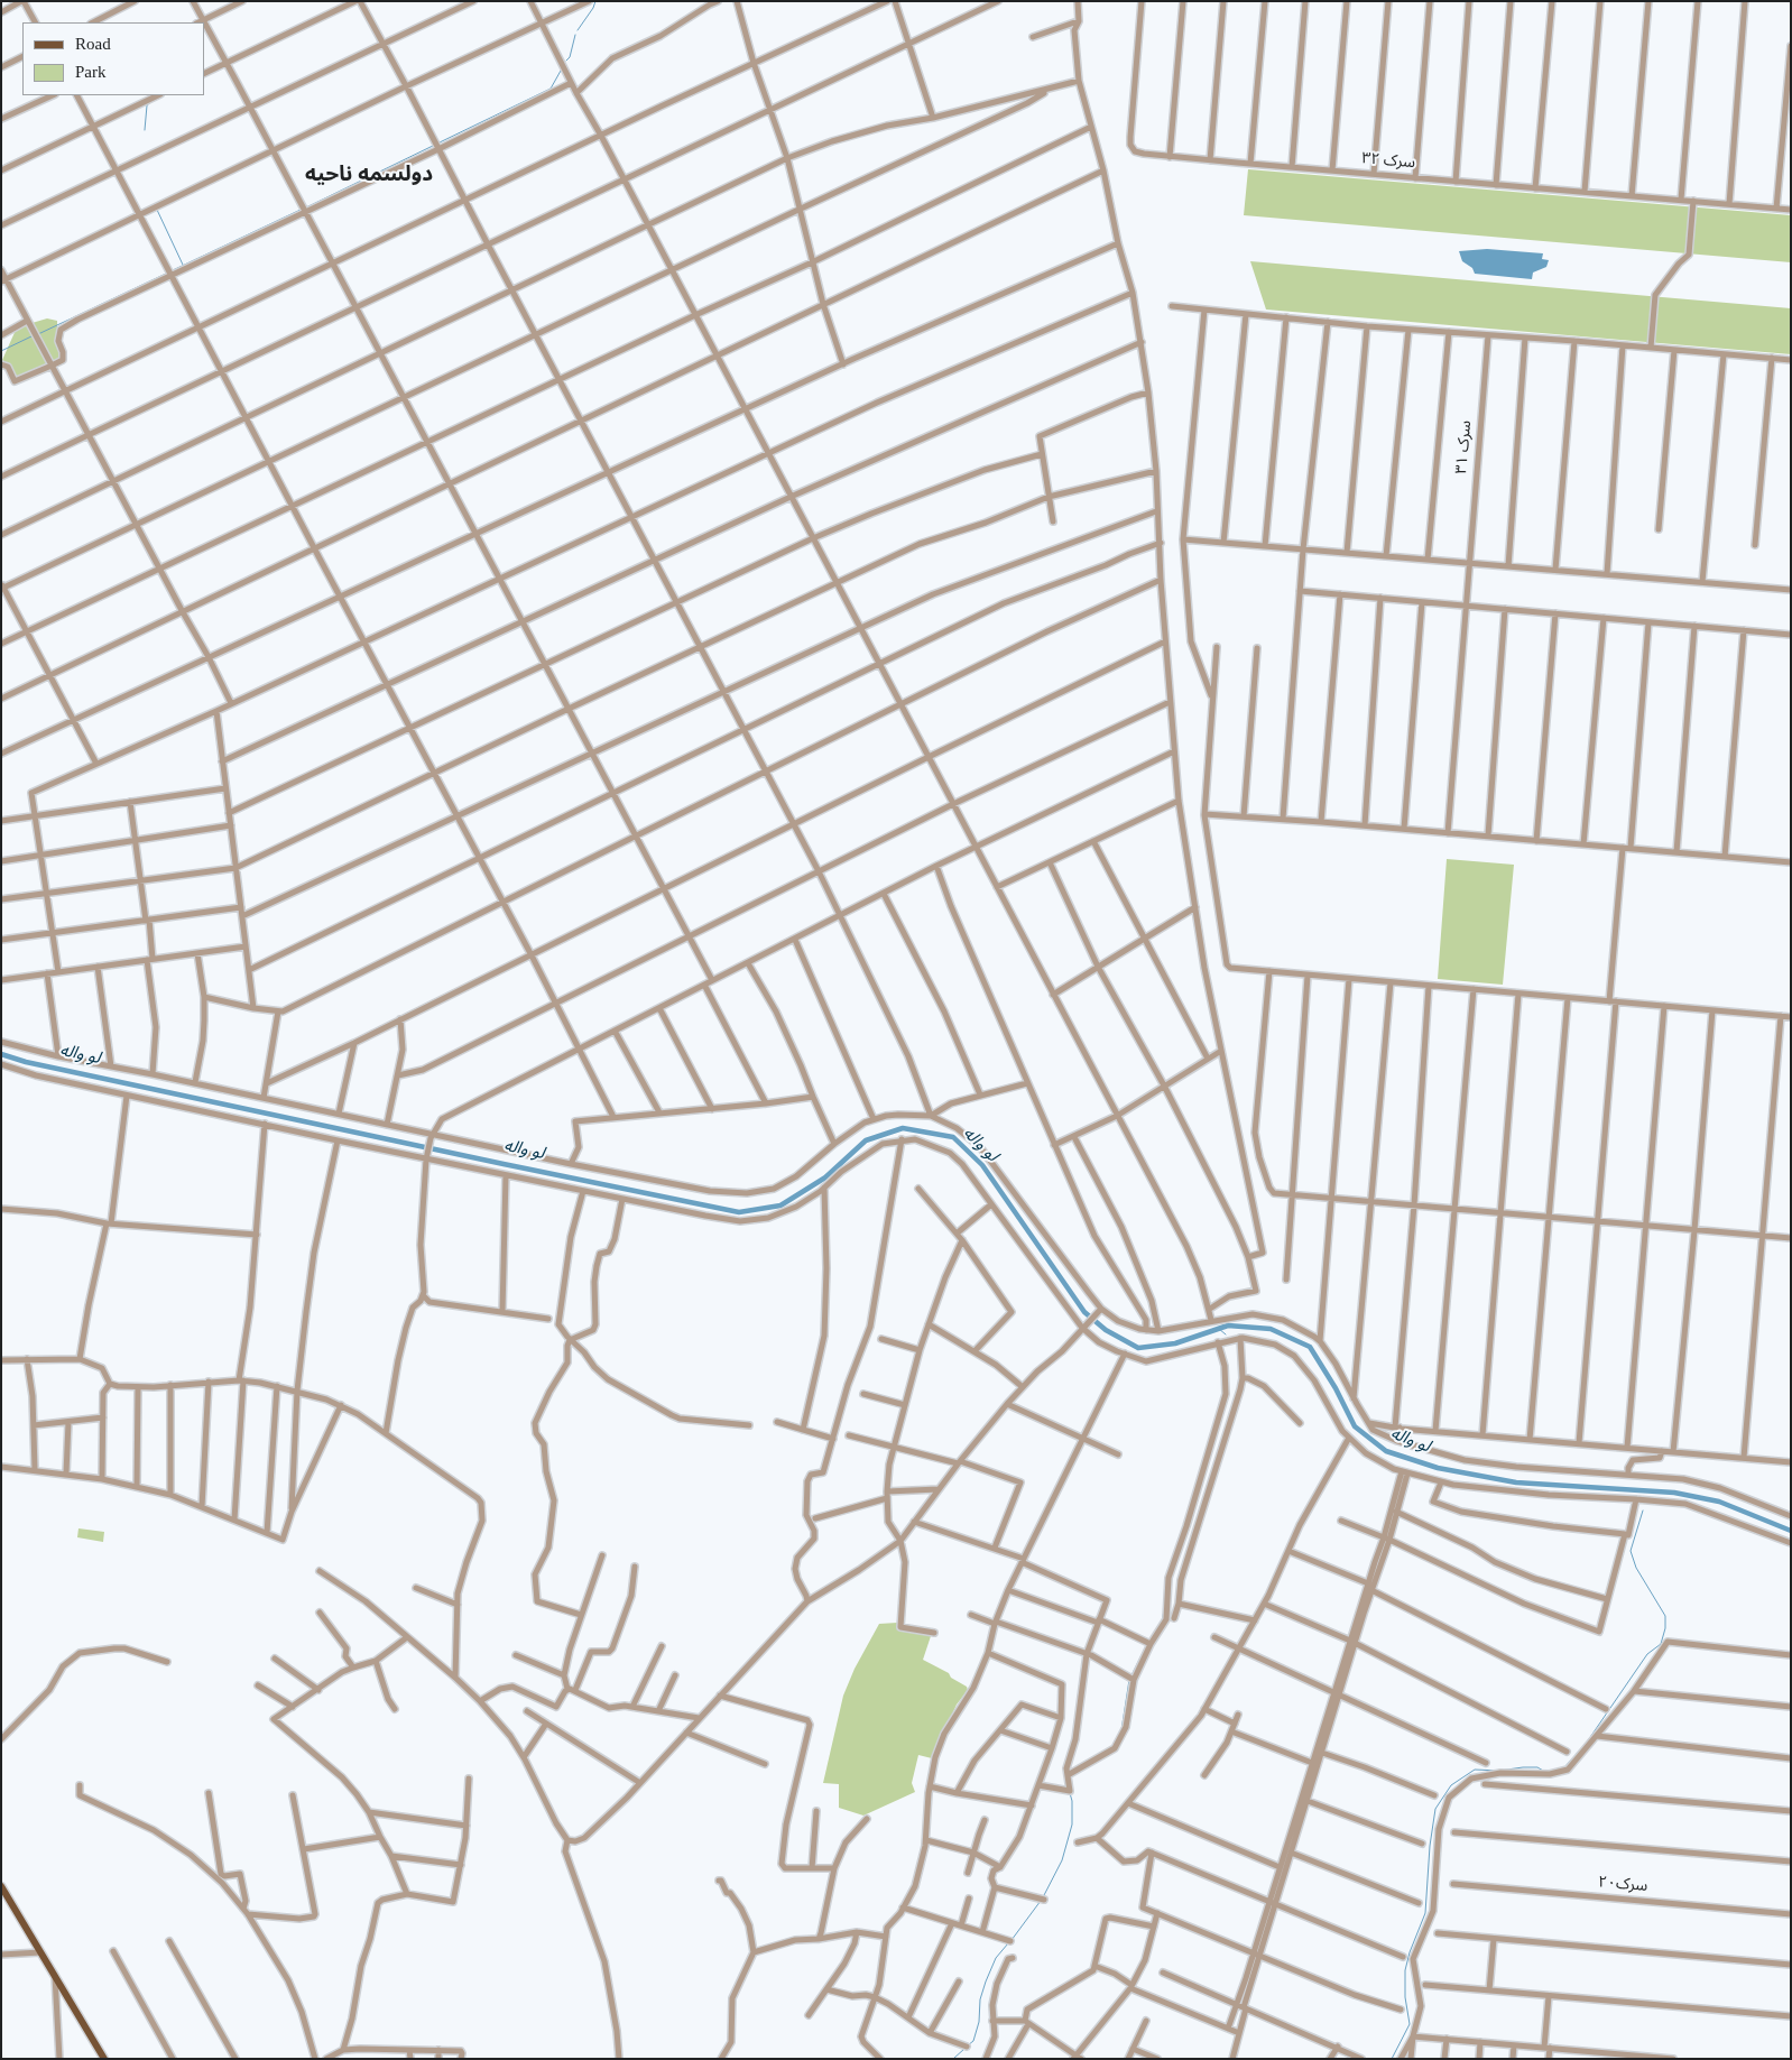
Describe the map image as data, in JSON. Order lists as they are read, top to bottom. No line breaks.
{"streets":{"street":["سرک ۳۲","سرک ۳۱","سرک۲۰"]},"districts":["دولسمه ناحیه"],"water":["لو واله"],"legend":["Road","Park"]}
